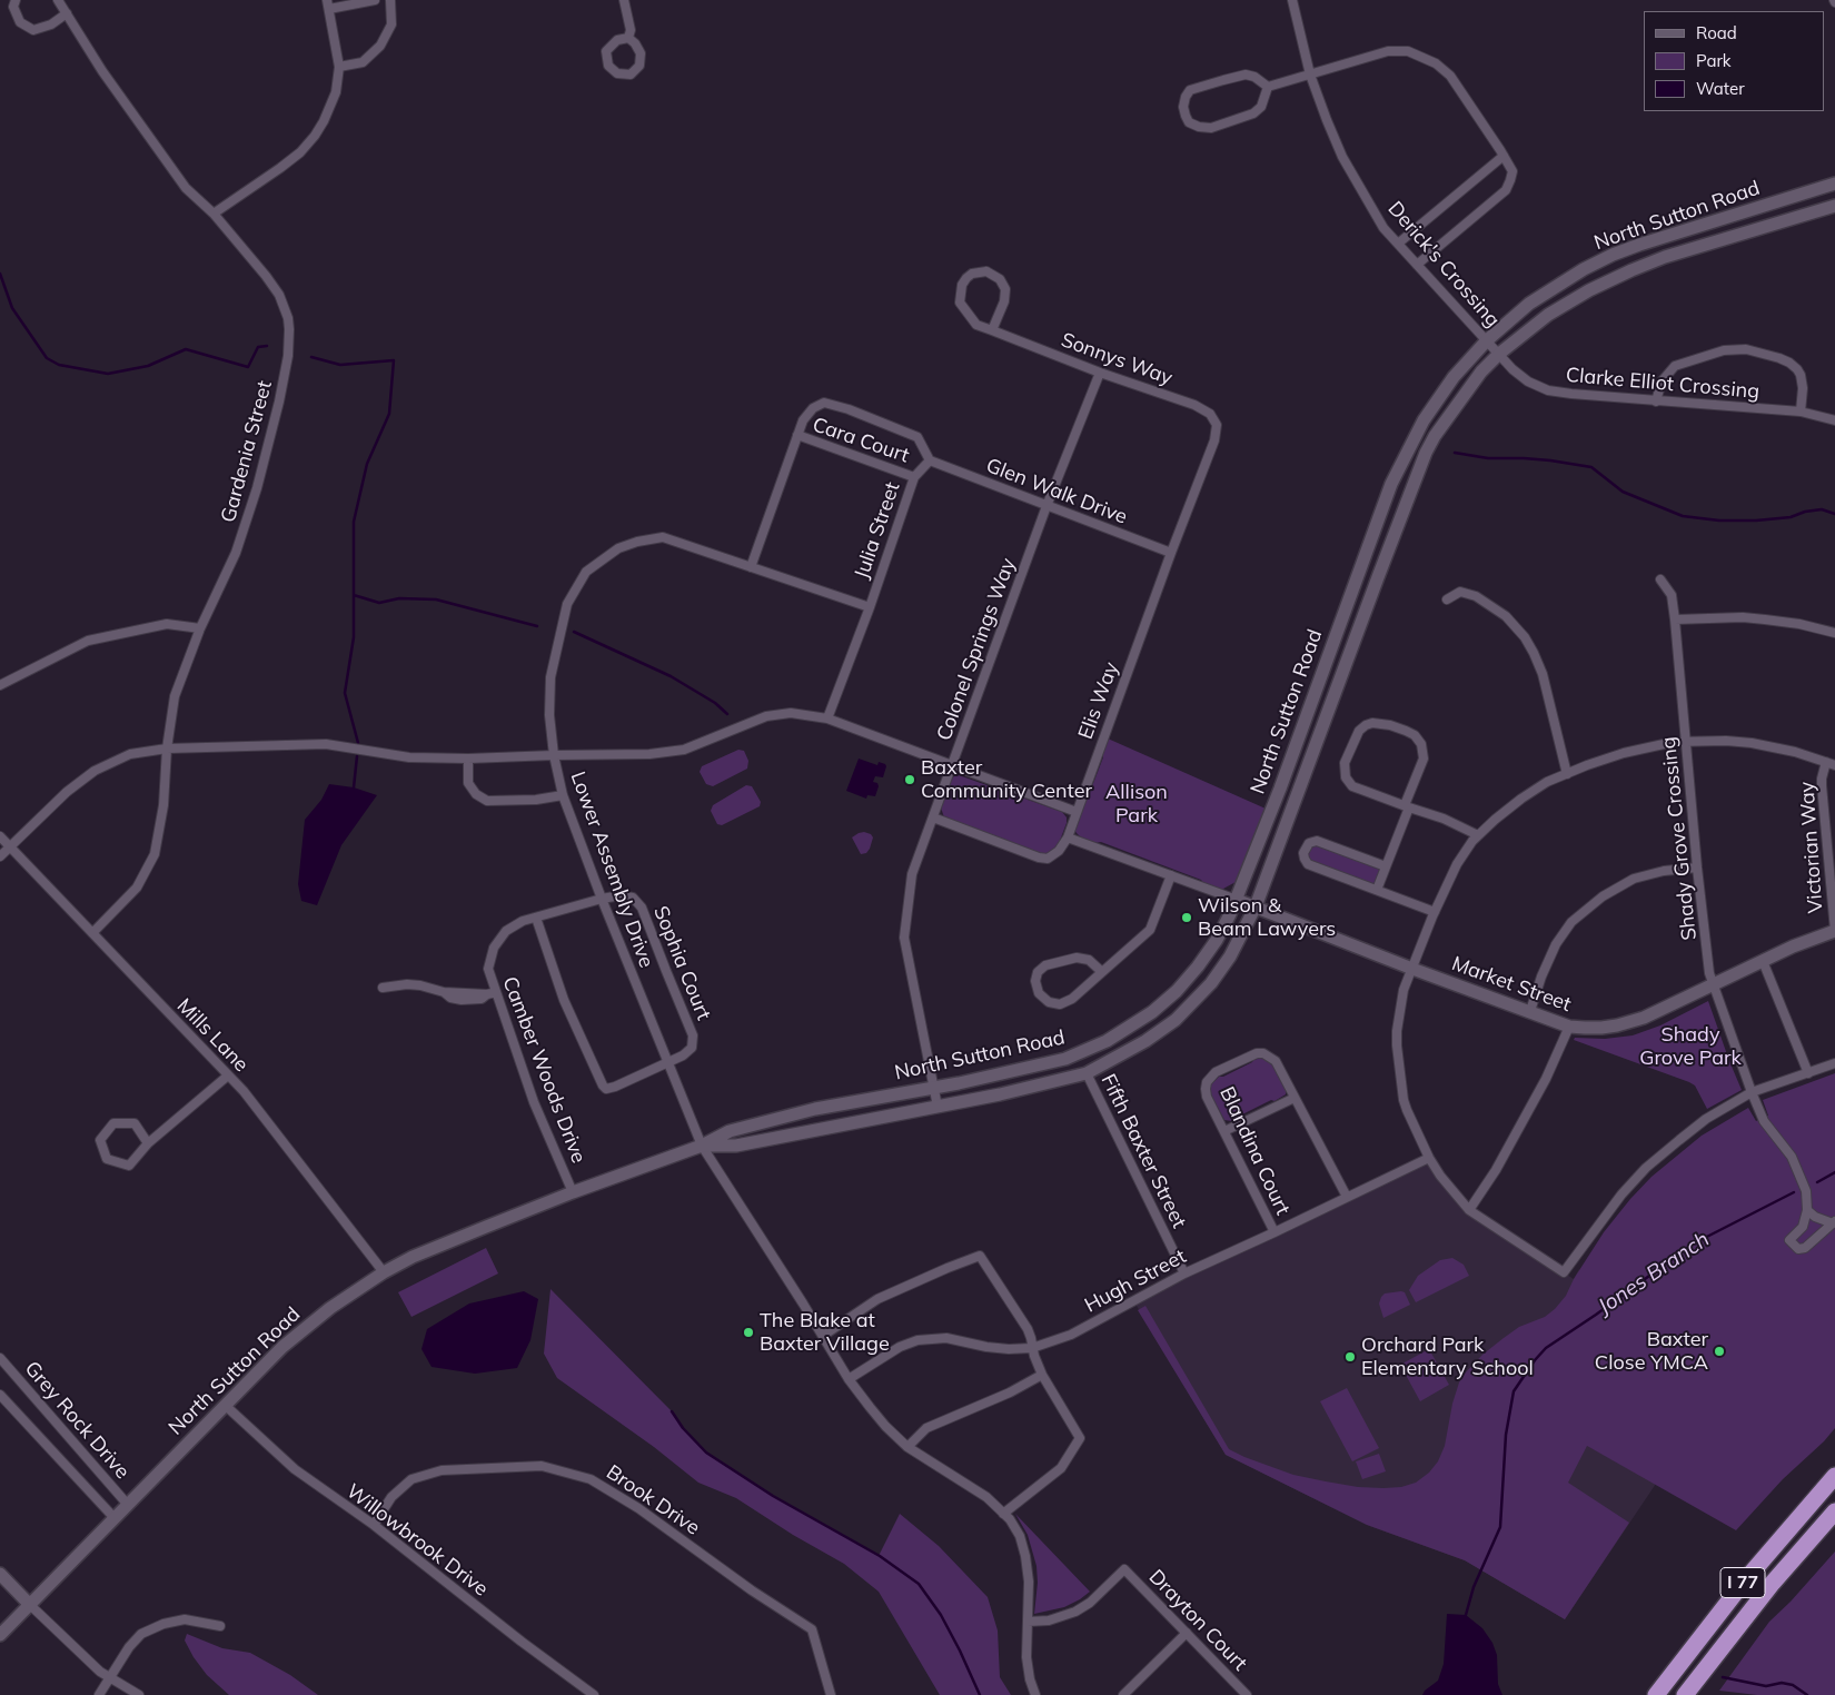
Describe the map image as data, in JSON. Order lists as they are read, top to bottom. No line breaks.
{"streets":{"highway":["I 77"],"main road":["North Sutton Road","Market Street"],"street":["Derick's Crossing","Sonnys Way","Clarke Elliot Crossing","Cara Court","Gardenia Street","Glen Walk Drive","Julia Street","Colonel Springs Way","Elis Way","Shady Grove Crossing","Victorian Way","Lower Assembly Drive","Sophia Court","Mills Lane","Camber Woods Drive","Fifth Baxter Street","Blandina Court","Hugh Street","Grey Rock Drive","Brook Drive","Willowbrook Drive","Drayton Court"]},"crossings":[["North Sutton Road","Derick's Crossing"],["North Sutton Road","Clarke Elliot Crossing"],["North Sutton Road","Colonel Springs Way"],["North Sutton Road","Lower Assembly Drive"],["North Sutton Road","Market Street"],["North Sutton Road","Mills Lane"],["North Sutton Road","Camber Woods Drive"],["North Sutton Road","Fifth Baxter Street"],["North Sutton Road","Grey Rock Drive"],["North Sutton Road","Willowbrook Drive"],["Derick's Crossing","Clarke Elliot Crossing"],["Sonnys Way","Colonel Springs Way"],["Sonnys Way","Elis Way"],["Cara Court","Julia Street"],["Gardenia Street","Mills Lane"],["Glen Walk Drive","Julia Street"],["Glen Walk Drive","Colonel Springs Way"],["Glen Walk Drive","Elis Way"],["Julia Street","Lower Assembly Drive"],["Colonel Springs Way","Elis Way"],["Shady Grove Crossing","Market Street"],["Victorian Way","Market Street"],["Lower Assembly Drive","Sophia Court"],["Lower Assembly Drive","Camber Woods Drive"],["Lower Assembly Drive","Hugh Street"],["Lower Assembly Drive","Drayton Court"],["Sophia Court","Camber Woods Drive"],["Fifth Baxter Street","Hugh Street"],["Blandina Court","Hugh Street"],["Brook Drive","Willowbrook Drive"]],"water":["Jones Branch"],"parks":["Allison Park","Shady Grove Park"],"places":["Baxter Community Center","Wilson & Beam Lawyers","The Blake at Baxter Village","Baxter Close YMCA","Orchard Park Elementary School"],"legend":["Road","Park","Water"]}
